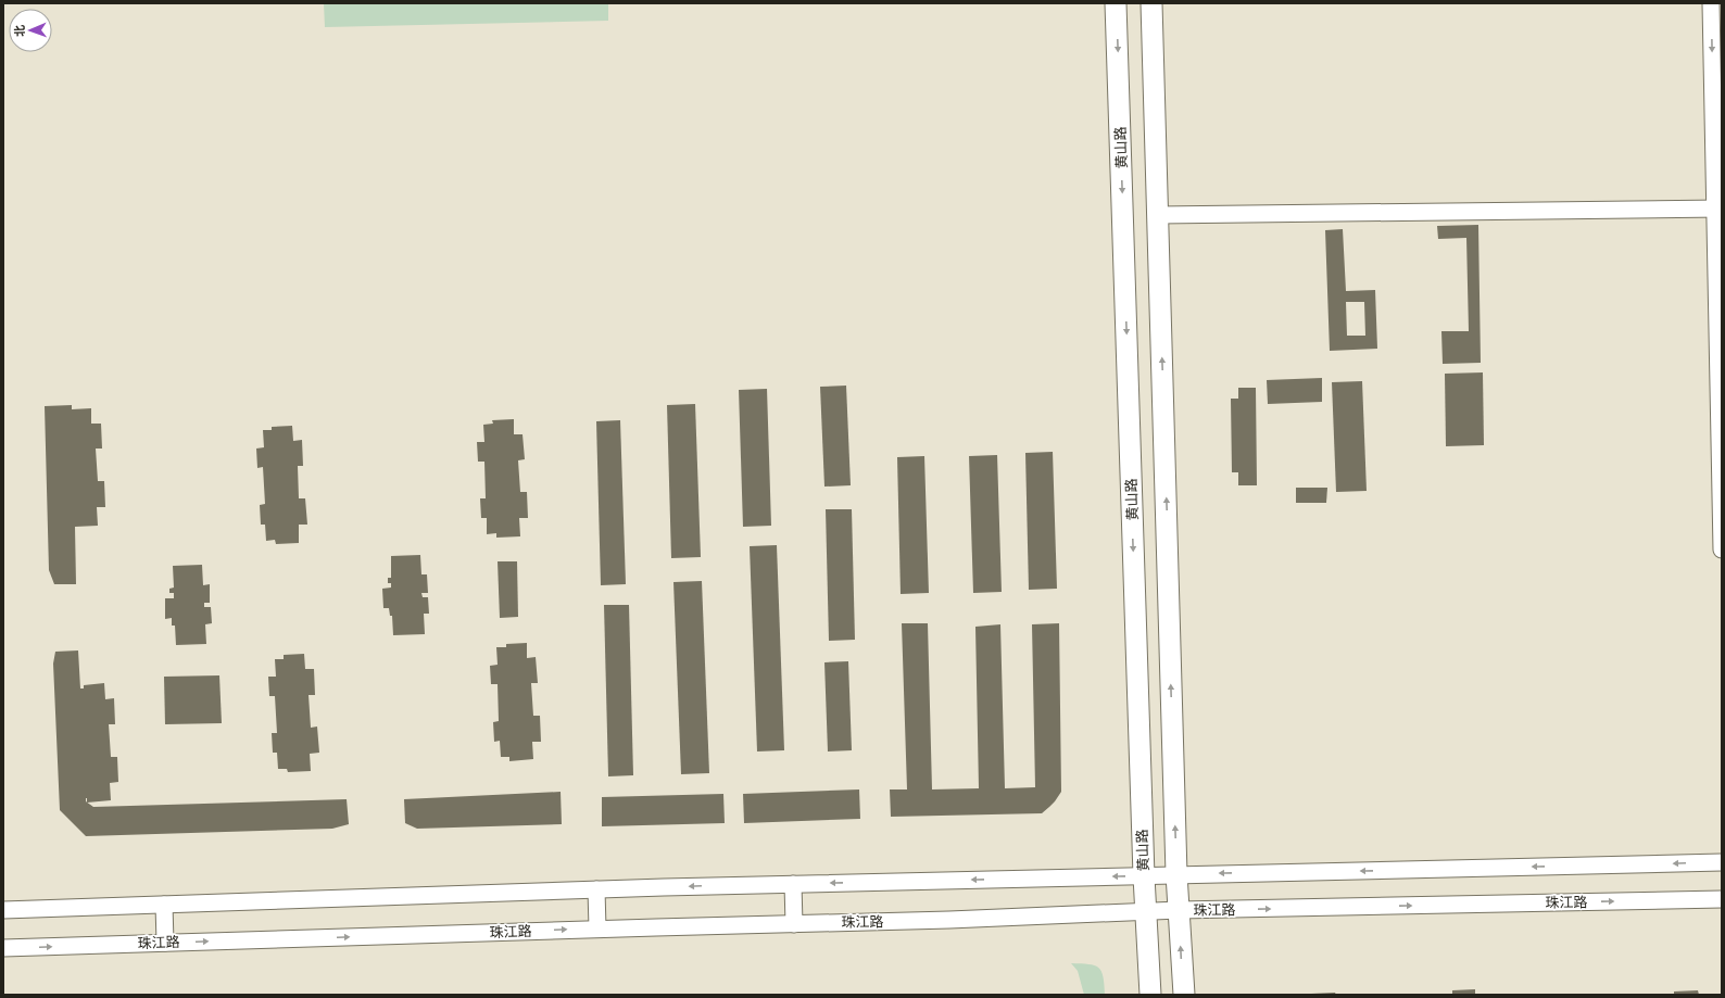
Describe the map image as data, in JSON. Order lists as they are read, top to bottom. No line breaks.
{"streets":{"main road":["黄山路"],"street":["珠江路"]},"crossings":[["黄山路","珠江路"]],"north":"left"}
